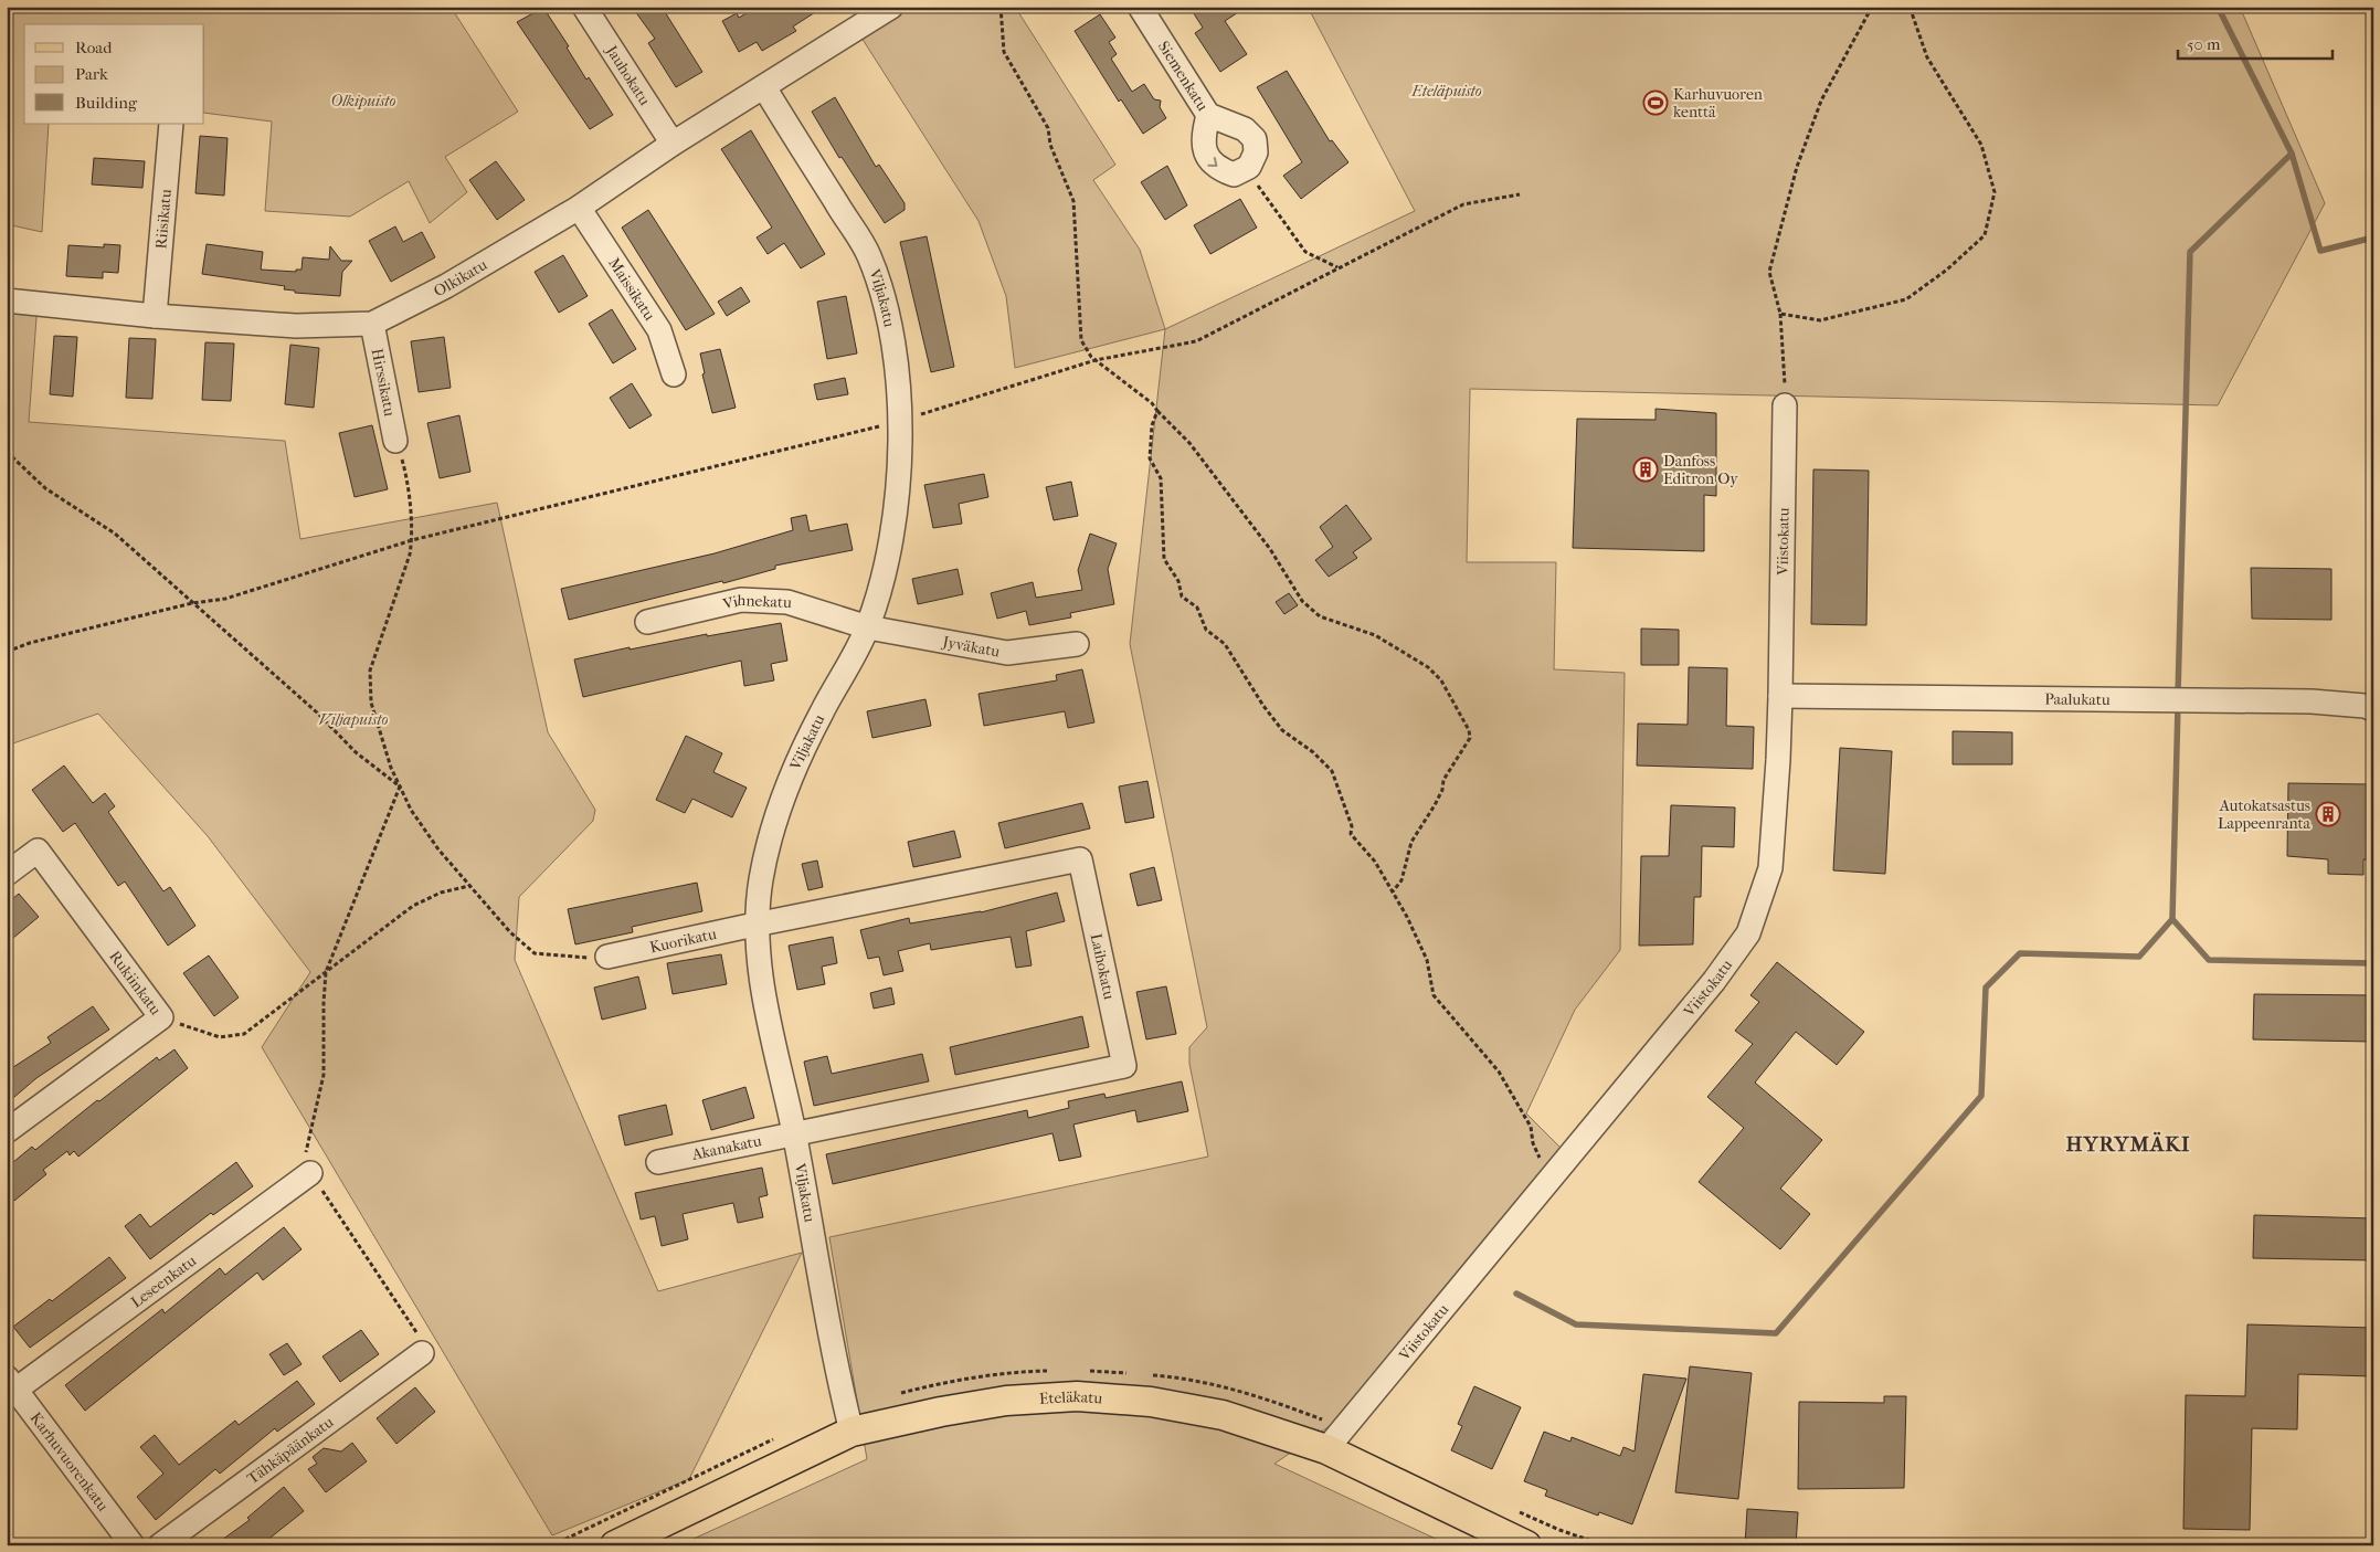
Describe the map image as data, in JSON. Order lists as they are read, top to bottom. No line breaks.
{"streets":{"main road":["Eteläkatu"],"street":["Jauhokatu","Siemenkatu","Riisikatu","Olkikatu","Maissikatu","Viljakatu","Hirssikatu","Viistokatu","Vihnekatu","Jyväkatu","Paalukatu","Kuorikatu","Laihokatu","Rukiinkatu","Akanakatu","Leseenkatu","Tähkäpäänkatu","Karhuvuorenkatu"]},"crossings":[["Jauhokatu","Olkikatu"],["Riisikatu","Olkikatu"],["Olkikatu","Maissikatu"],["Olkikatu","Viljakatu"],["Olkikatu","Hirssikatu"],["Viljakatu","Vihnekatu"],["Viljakatu","Jyväkatu"],["Viljakatu","Kuorikatu"],["Viljakatu","Laihokatu"],["Viljakatu","Akanakatu"],["Viljakatu","Eteläkatu"],["Viistokatu","Paalukatu"],["Viistokatu","Eteläkatu"],["Vihnekatu","Jyväkatu"],["Kuorikatu","Laihokatu"],["Laihokatu","Akanakatu"],["Leseenkatu","Karhuvuorenkatu"]],"districts":["HYRYMÄKI"],"parks":["Eteläpuisto","Olkipuisto","Viljapuisto"],"places":{"sports":["Karhuvuoren kenttä"],"building":["Danfoss Editron Oy","Autokatsastus Lappeenranta"]},"legend":["Road","Park","Building"],"scale_bar":"50 m"}
